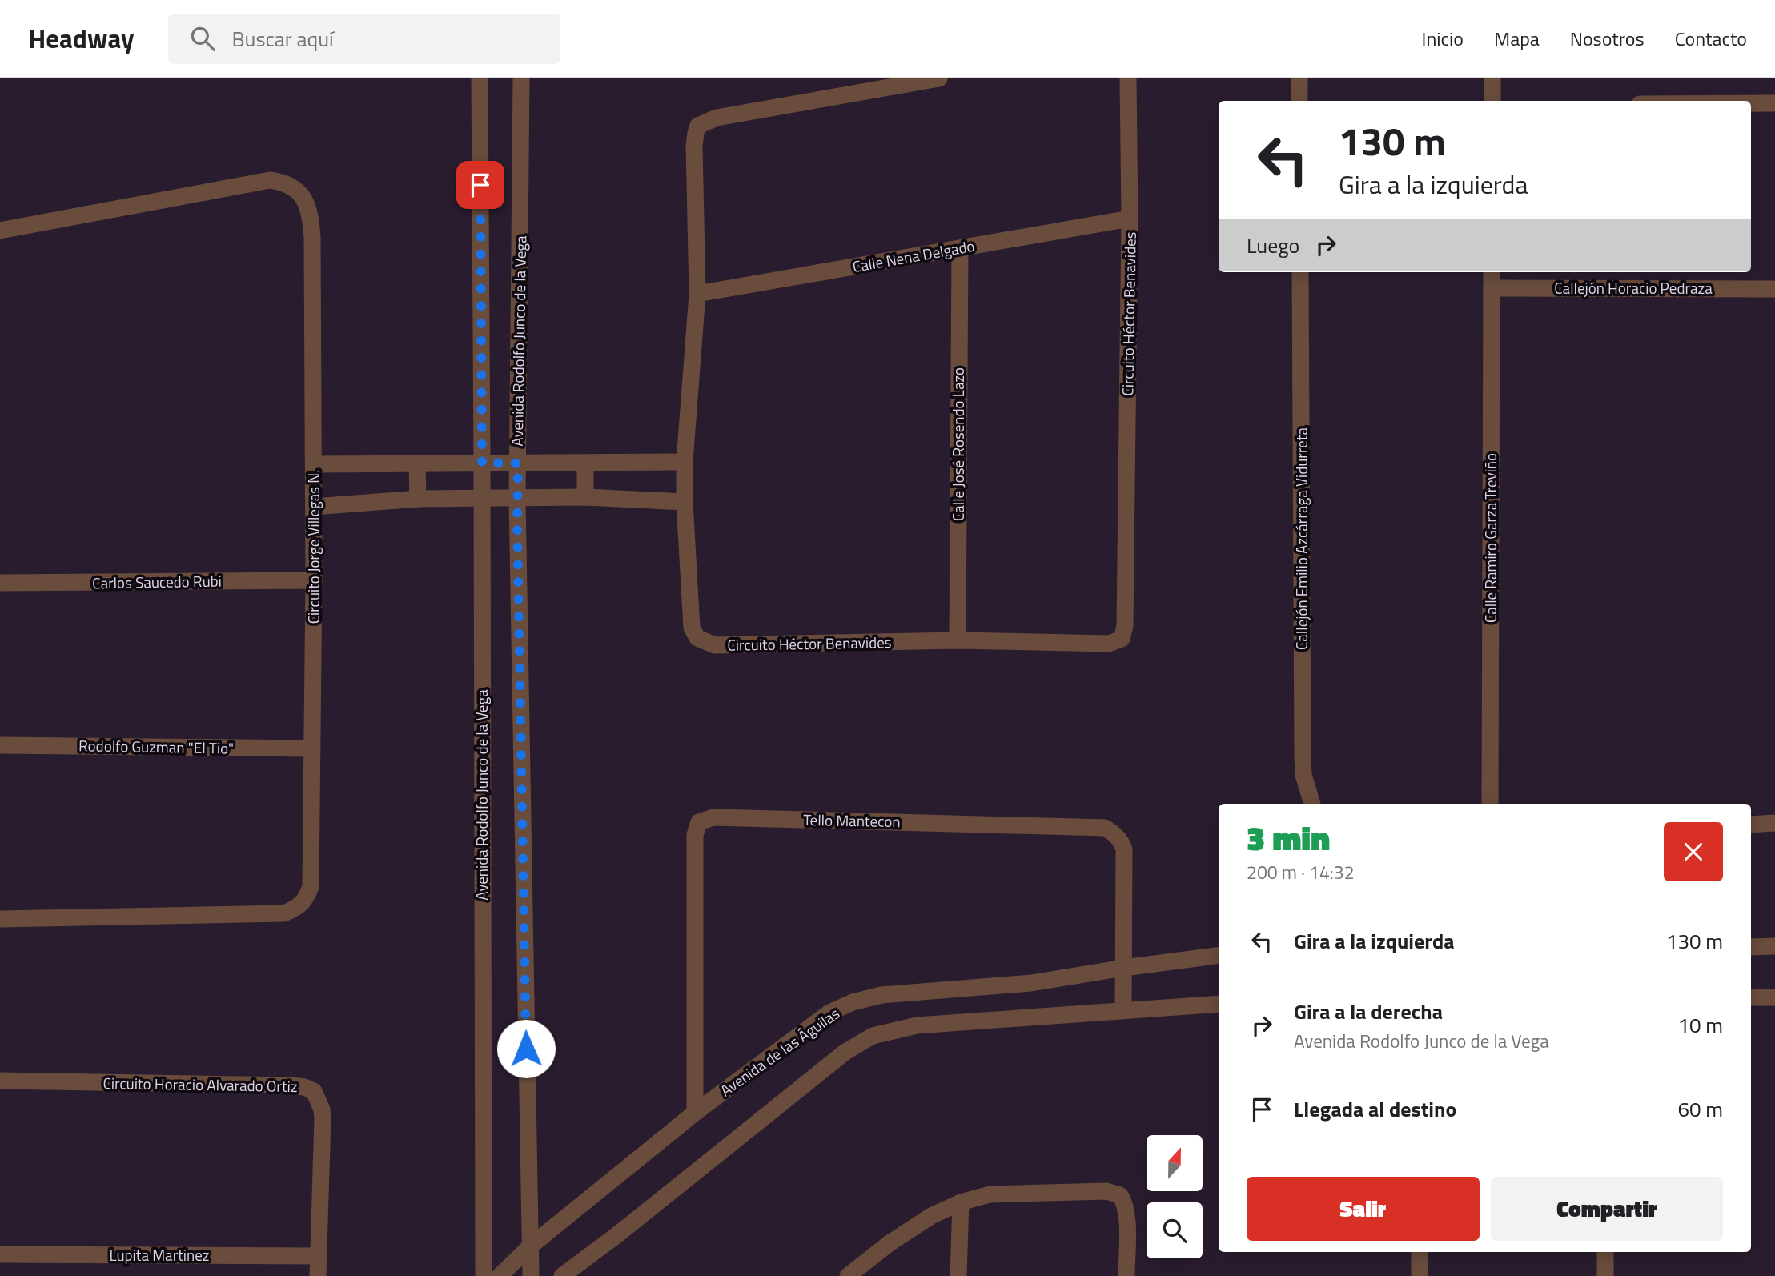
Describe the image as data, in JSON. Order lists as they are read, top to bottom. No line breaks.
{"streets":{"street":["Calle Nena Delgado","Callejón Horacio Pedraza","Circuito Héctor Benavides","Avenida Rodolfo Junco de la Vega","Calle José Rosendo Lazo","Calle Ramiro Garza Treviño","Callejón Emilio Azcárraga Vidurreta","Circuito Jorge Villegas N.","Carlos Saucedo Rubi","Rodolfo Guzman \"El Tio\"","Tello Mantecon","Avenida de las Águilas","Circuito Horacio Alvarado Ortiz","Lupita Martinez"]},"crossings":[["Calle Nena Delgado","Circuito Héctor Benavides"],["Calle Nena Delgado","Calle José Rosendo Lazo"],["Callejón Horacio Pedraza","Calle Ramiro Garza Treviño"],["Circuito Héctor Benavides","Calle José Rosendo Lazo"],["Avenida Rodolfo Junco de la Vega","Avenida de las Águilas"],["Circuito Jorge Villegas N.","Carlos Saucedo Rubi"],["Circuito Jorge Villegas N.","Rodolfo Guzman \"El Tio\""],["Tello Mantecon","Avenida de las Águilas"],["Circuito Horacio Alvarado Ortiz","Lupita Martinez"]],"north":"top","page":{"header":"Headway","search":"Buscar aquí","nav":["Inicio","Mapa","Nosotros","Contacto"],"turn":["130 m","Gira a la izquierda"],"then":"Luego","heading":["3 min","200 m · 14:32"],"list":[{"name":"Gira a la izquierda","value":"130 m"},{"name":"Gira a la derecha","note":"Avenida Rodolfo Junco de la Vega","value":"10 m"},{"name":"Llegada al destino","value":"60 m"}],"buttons":["Salir","Compartir"]}}
